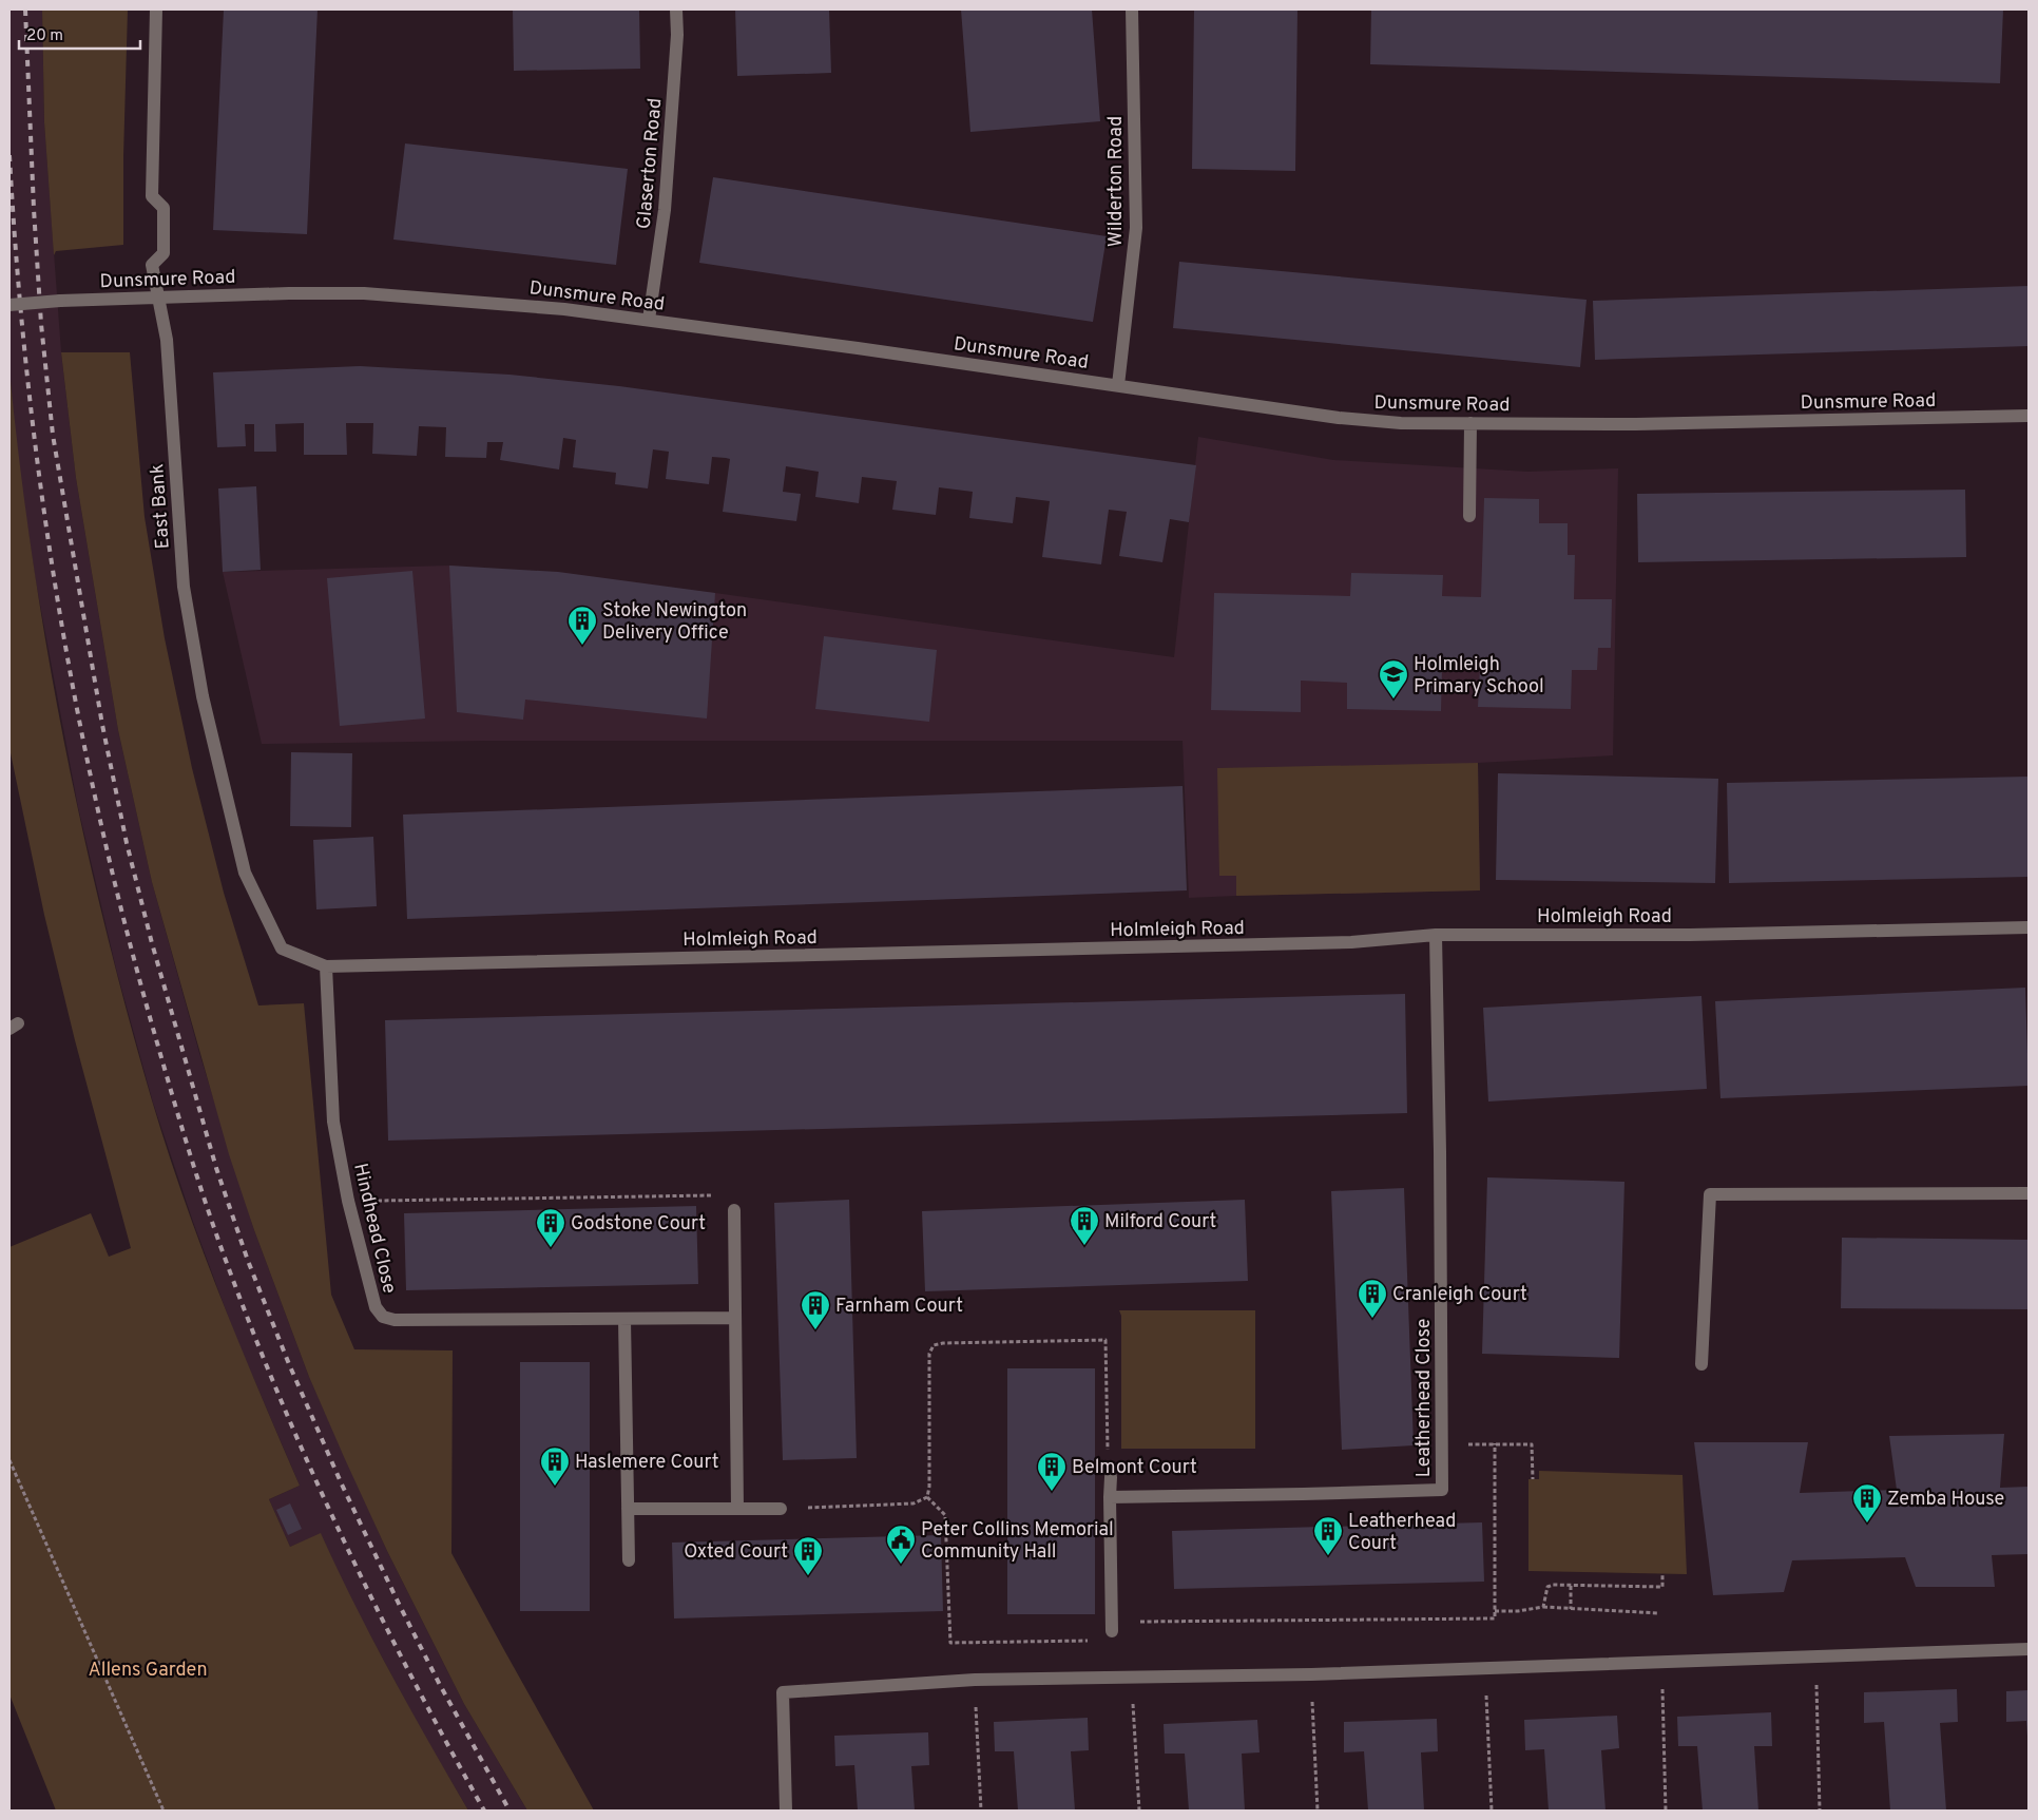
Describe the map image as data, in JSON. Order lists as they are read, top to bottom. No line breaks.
{"streets":{"street":["Glaserton Road","Wilderton Road","Dunsmure Road","East Bank","Holmleigh Road","Hindhead Close","Leatherhead Close"]},"crossings":[["Glaserton Road","Dunsmure Road"],["Wilderton Road","Dunsmure Road"],["Dunsmure Road","East Bank"],["East Bank","Holmleigh Road"],["East Bank","Hindhead Close"],["Holmleigh Road","Hindhead Close"],["Holmleigh Road","Leatherhead Close"]],"parks":["Allens Garden"],"places":{"building":["Stoke Newington Delivery Office","Milford Court","Godstone Court","Cranleigh Court","Farnham Court","Haslemere Court","Belmont Court","Zemba House","Leatherhead Court","Oxted Court"],"school or university":["Holmleigh Primary School"],"public building":["Peter Collins Memorial Community Hall"]},"scale_bar":"20 m"}
